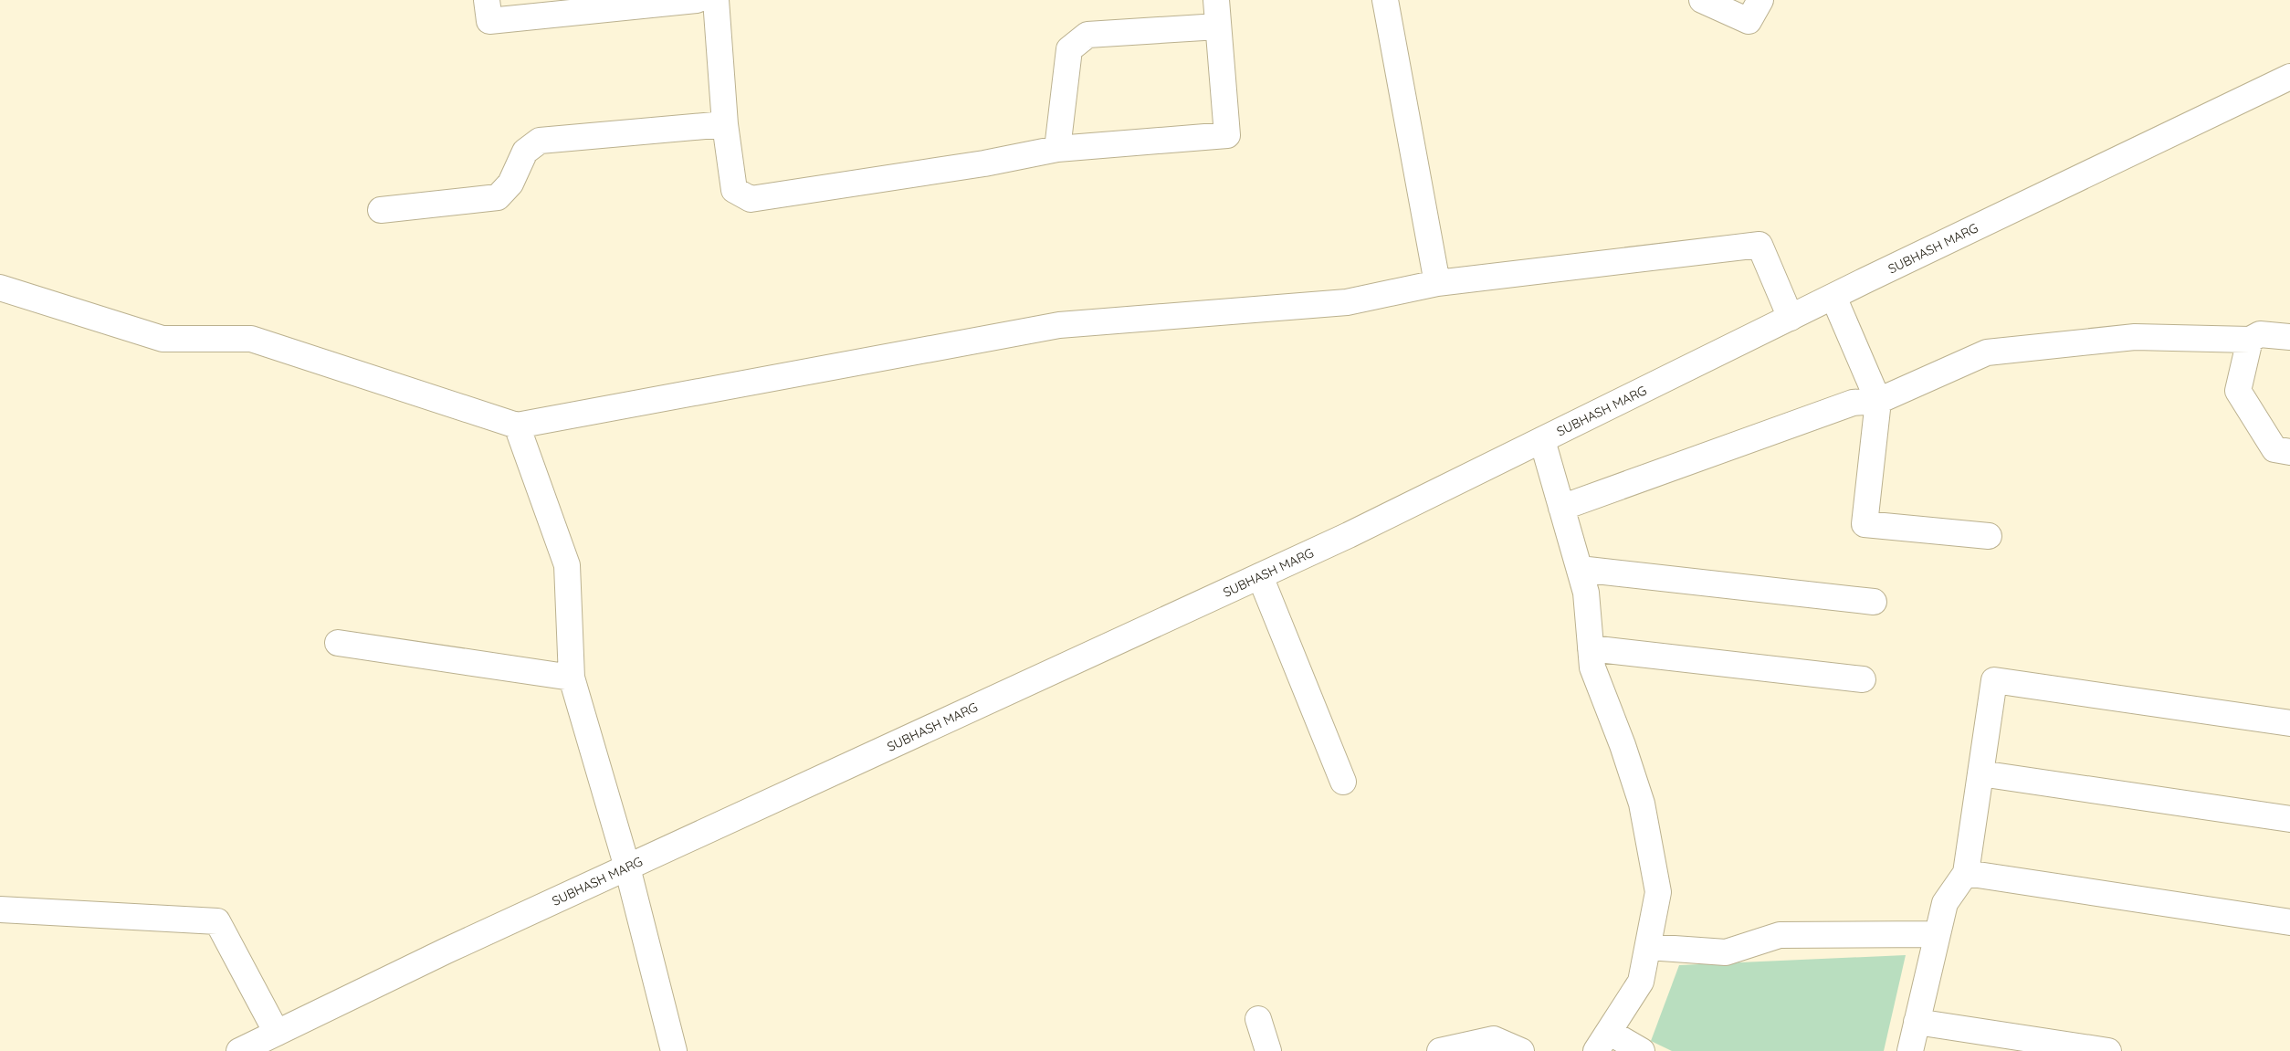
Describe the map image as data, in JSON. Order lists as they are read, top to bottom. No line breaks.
{"streets":{"street":["SUBHASH MARG"]}}
